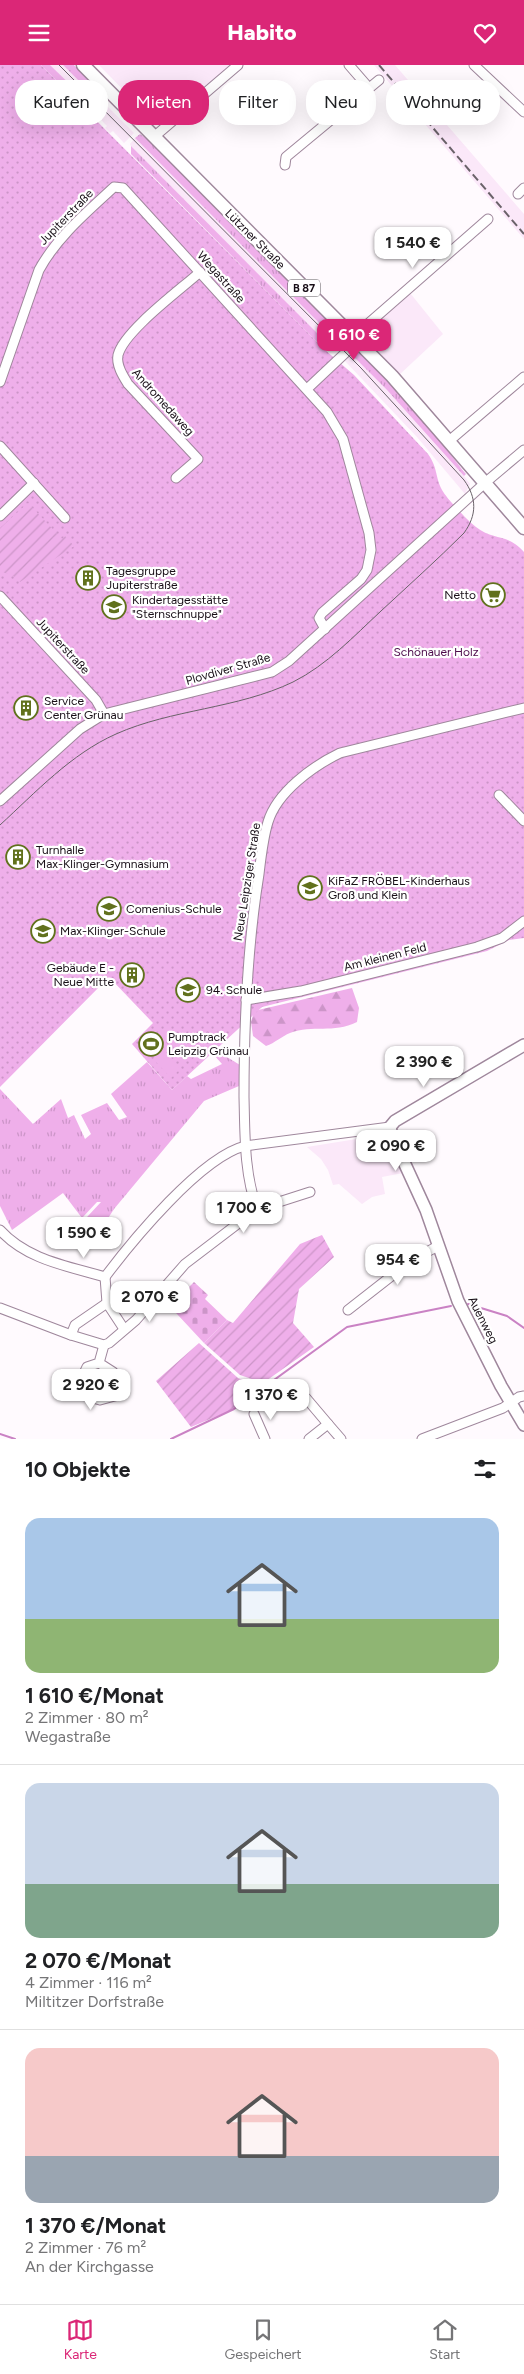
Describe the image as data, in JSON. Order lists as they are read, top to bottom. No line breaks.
{"streets":{"main road":["Lützner Straße","B 87"],"street":["Jupiterstraße","Wegastraße","Andromedaweg","Plovdiver Straße","Neue Leipziger Straße","Am kleinen Feld","Auenweg"]},"crossings":[["Jupiterstraße","Wegastraße"],["Jupiterstraße","Plovdiver Straße"],["Lützner Straße","Plovdiver Straße"],["Wegastraße","Andromedaweg"],["Wegastraße","Plovdiver Straße"],["Neue Leipziger Straße","Am kleinen Feld"]],"parks":["Schönauer Holz"],"places":{"building":["Tagesgruppe Jupiterstraße","Service Center Grünau","Turnhalle Max-Klinger-Gymnasium","Gebäude E - Neue Mitte"],"supermarket":["Netto"],"school or university":["Kindertagesstätte \"Sternschnuppe\"","KiFaZ FRÖBEL-Kinderhaus Groß und Klein","Comenius-Schule","Max-Klinger-Schule","94. Schule"],"sports":["Pumptrack Leipzig Grünau"]},"page":{"header":"Habito","chip":["Kaufen","Mieten","Filter","Neu","Wohnung"],"price":["1 540 €","1 610 €","2 390 €","2 090 €","1 700 €","1 590 €","954 €","2 070 €","2 920 €","1 370 €"],"heading":"10 Objekte","list":[{"name":"1 610 €/Monat","note":"2 Zimmer · 80 m² · Wegastraße"},{"name":"2 070 €/Monat","note":"4 Zimmer · 116 m² · Miltitzer Dorfstraße"},{"name":"1 370 €/Monat","note":"2 Zimmer · 76 m² · An der Kirchgasse"}],"tabs":["Karte","Gespeichert","Start"]}}
